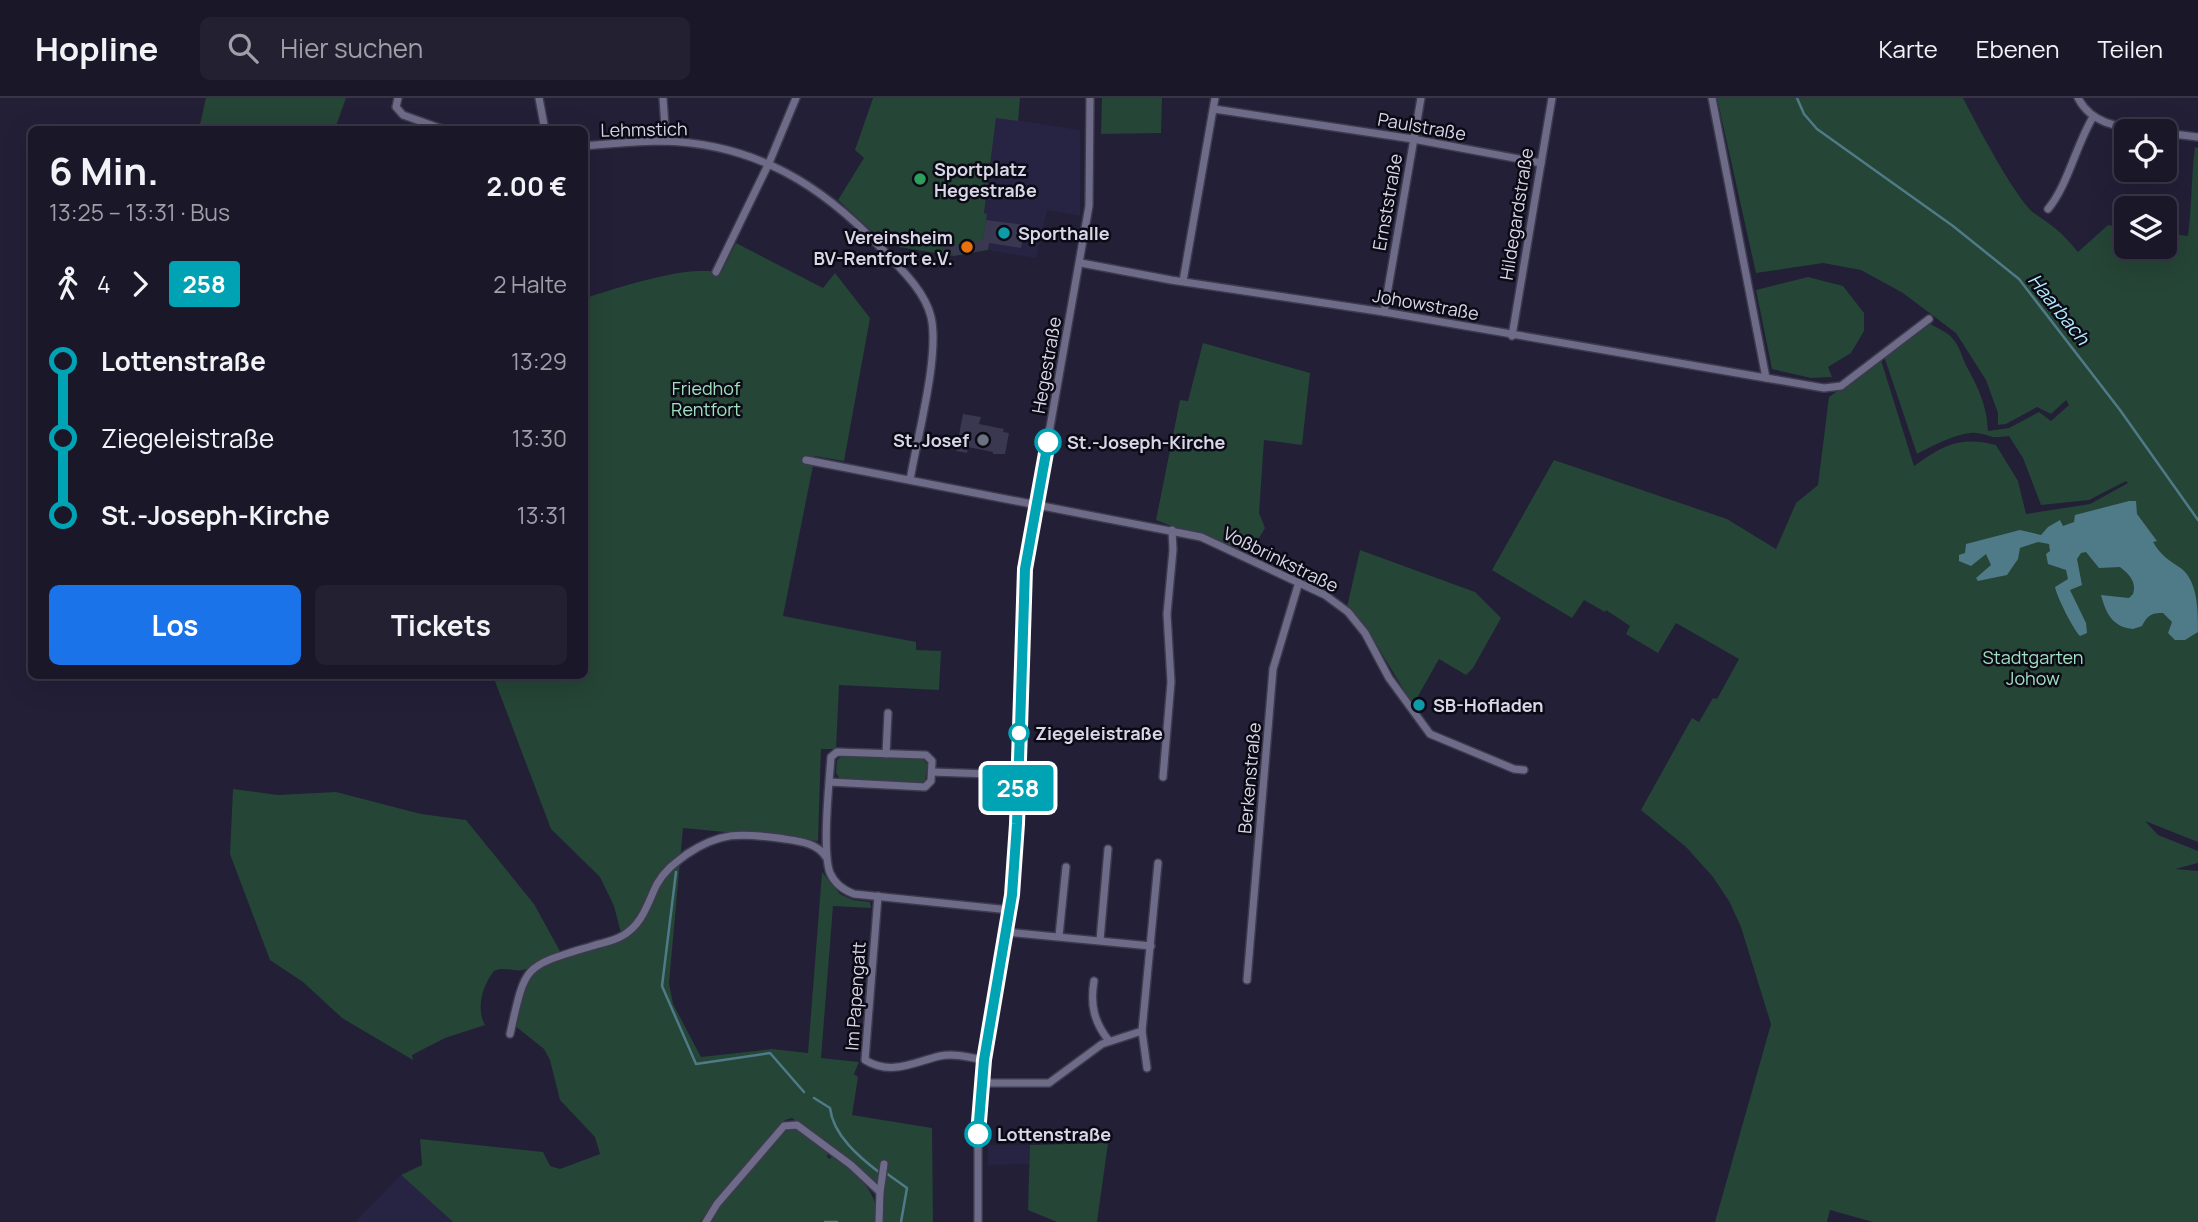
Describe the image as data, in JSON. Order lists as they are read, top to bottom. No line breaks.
{"streets":{"street":["Paulstraße","Lehmstich","Ernststraße","Hildegardstraße","Johowstraße","Hegestraße","Voßbrinkstraße","Berkenstraße","Im Papengatt"]},"crossings":[["Paulstraße","Ernststraße"],["Paulstraße","Hildegardstraße"],["Ernststraße","Johowstraße"],["Hildegardstraße","Johowstraße"],["Johowstraße","Hegestraße"],["Hegestraße","Voßbrinkstraße"],["Hegestraße","Im Papengatt"],["Voßbrinkstraße","Berkenstraße"]],"water":["Haarbach"],"parks":["Friedhof Rentfort","Stadtgarten Johow"],"places":["Sportplatz Hegestraße","Sporthalle","Vereinsheim BV-Rentfort e.V.","St. Josef","St.-Joseph-Kirche","SB-Hofladen","Ziegeleistraße","Lottenstraße"],"lines":["bus line 258"],"page":{"header":"Hopline","search":"Hier suchen","nav":["Karte","Ebenen","Teilen"],"on_map":"258","heading":["6 Min.","13:25 – 13:31 · Bus","2.00 €"],"legs":["4","258","2 Halte"],"list":[{"name":"Lottenstraße","value":"13:29"},{"name":"Ziegeleistraße","value":"13:30"},{"name":"St.-Joseph-Kirche","value":"13:31"}],"buttons":["Los","Tickets"]}}
